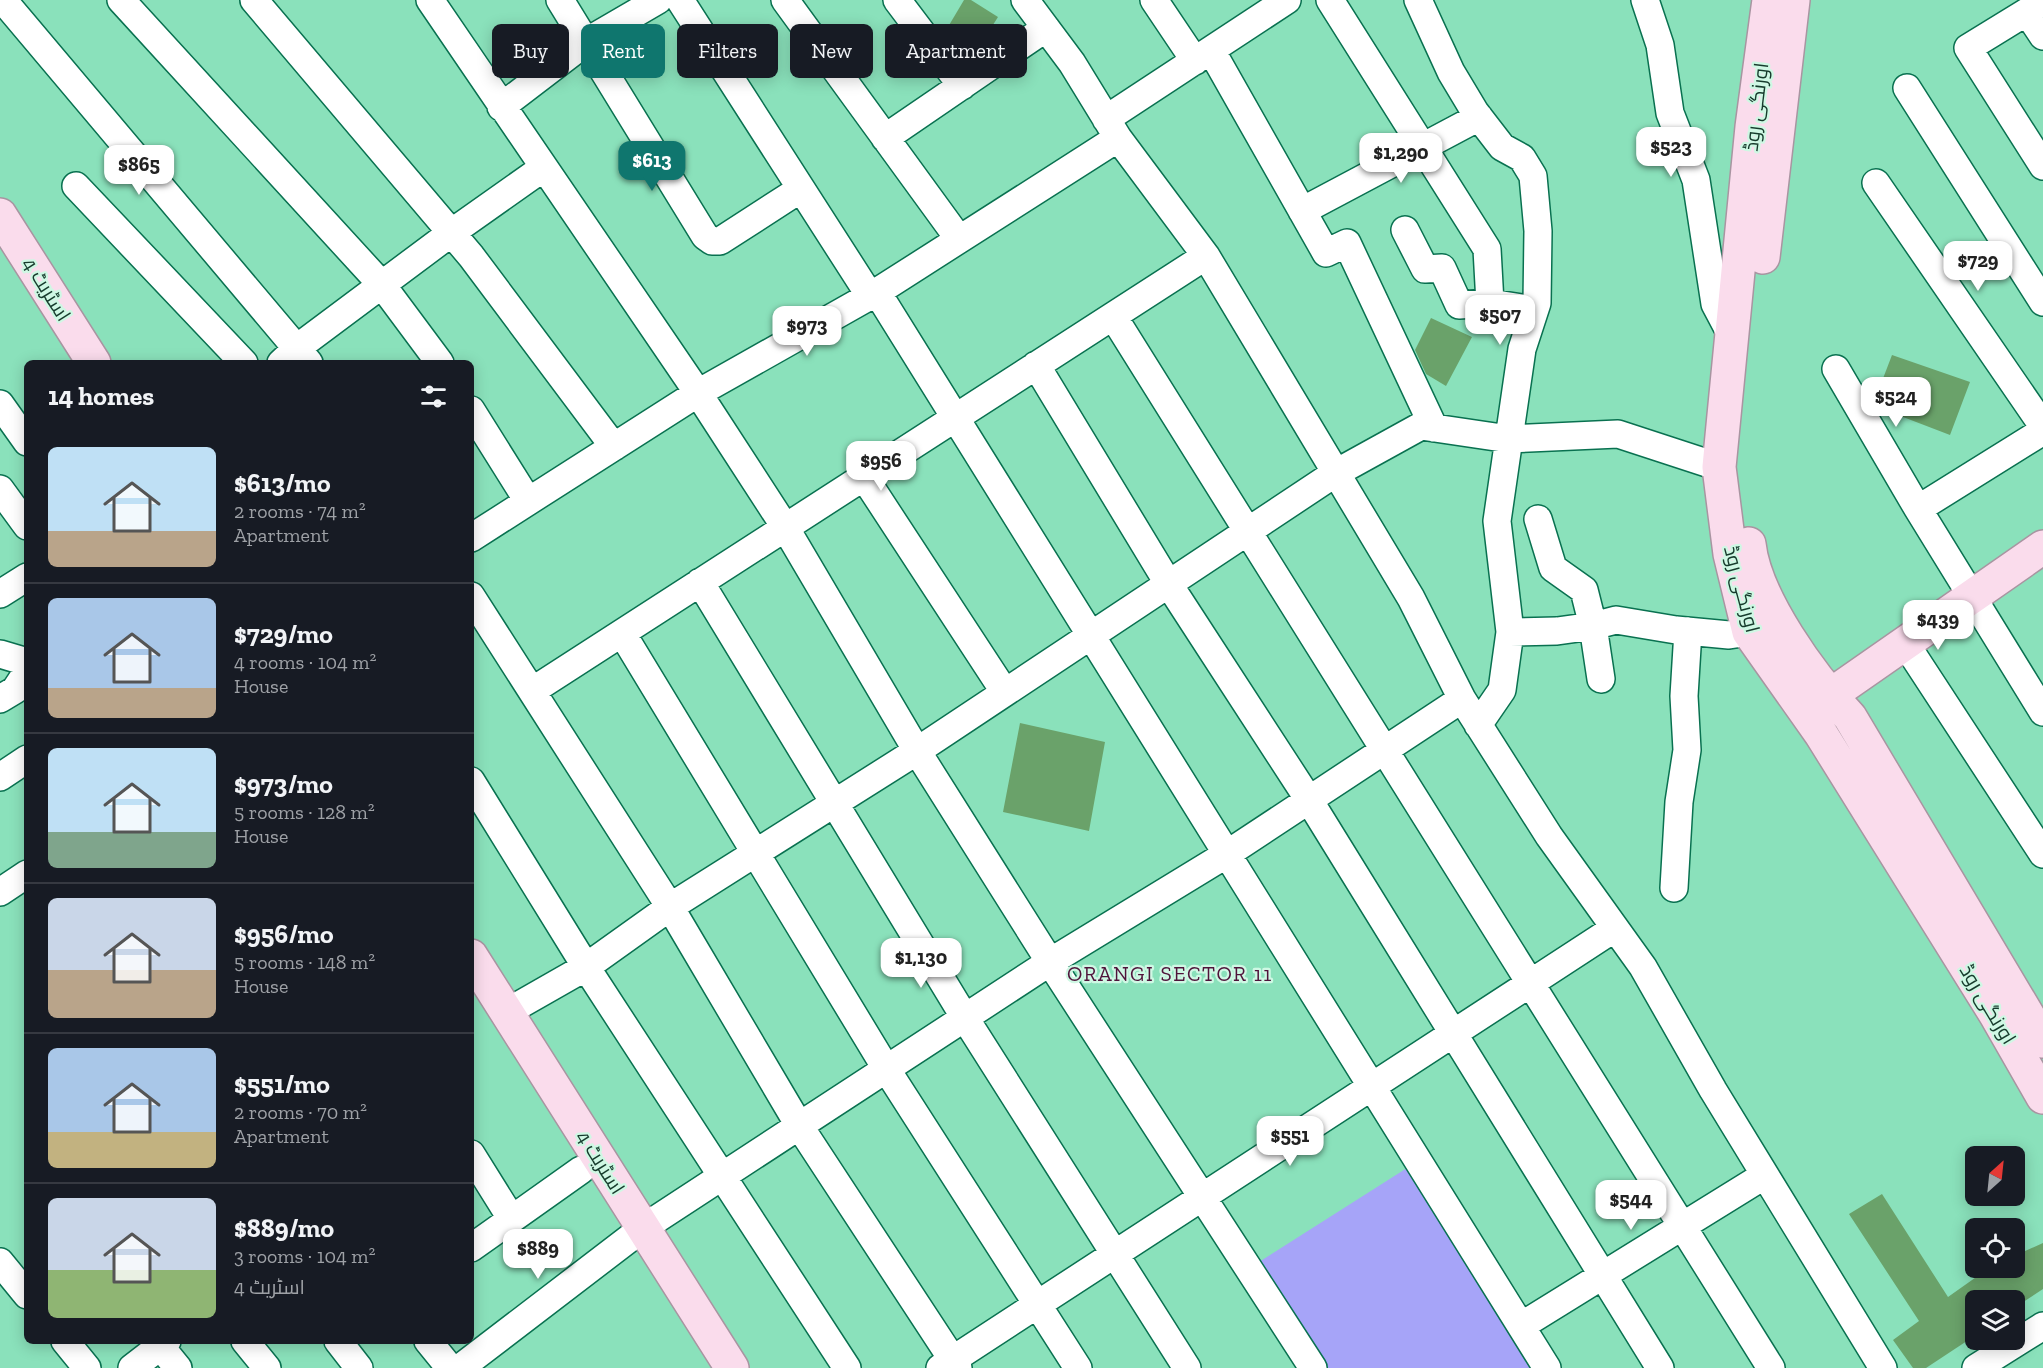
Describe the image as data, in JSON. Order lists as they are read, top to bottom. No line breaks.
{"streets":{"main road":["اورنگی روڈ","اسٹریٹ 4"]},"districts":["ORANGI SECTOR 11"],"north":"top right","page":{"chip":["Buy","Rent","Filters","New","Apartment"],"price":["$523","$1,290","$613","$865","$729","$507","$973","$524","$956","$439","$1,130","$551","$544","$889"],"heading":"14 homes","list":[{"name":"$613/mo","note":"2 rooms · 74 m² · Apartment"},{"name":"$729/mo","note":"4 rooms · 104 m² · House"},{"name":"$973/mo","note":"5 rooms · 128 m² · House"},{"name":"$956/mo","note":"5 rooms · 148 m² · House"},{"name":"$551/mo","note":"2 rooms · 70 m² · Apartment"},{"name":"$889/mo","note":"3 rooms · 104 m² · اسٹریٹ 4"}]}}
